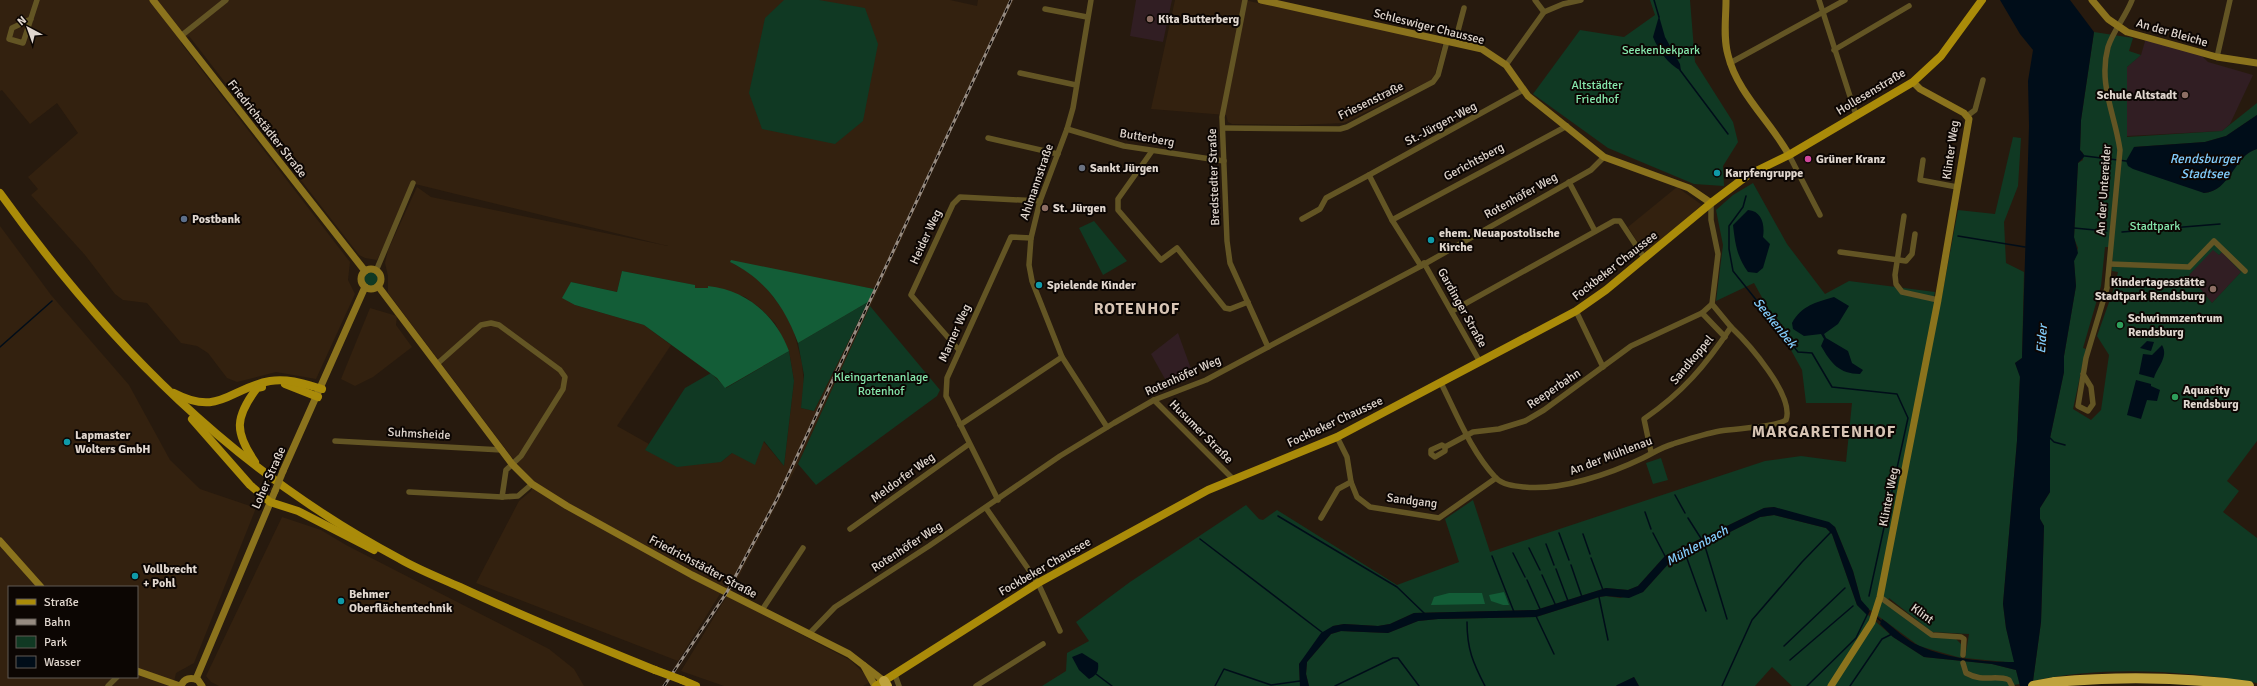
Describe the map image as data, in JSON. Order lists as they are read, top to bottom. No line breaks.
{"streets":{"main road":["Hollesenstraße","Fockbeker Chaussee"],"street":["Schleswiger Chaussee","An der Bleiche","Friesenstraße","St.-Jürgen-Weg","Friedrichstädter Straße","Butterberg","Klinter Weg","Gerichtsberg","Bredstedter Straße","Ahlmannstraße","An der Untereider","Rotenhöfer Weg","Heider Weg","Gardinger Straße","Marner Weg","Sandkoppel","Reeperbahn","Husumer Straße","Suhmsheide","An der Mühlenau","Loher Straße","Meldorfer Weg","Sandgang","Klint"]},"crossings":[["Schleswiger Chaussee","Friesenstraße"],["Schleswiger Chaussee","St.-Jürgen-Weg"],["Schleswiger Chaussee","Gerichtsberg"],["Schleswiger Chaussee","Rotenhöfer Weg"],["Schleswiger Chaussee","Fockbeker Chaussee"],["An der Bleiche","An der Untereider"],["Hollesenstraße","Klinter Weg"],["Hollesenstraße","Fockbeker Chaussee"],["Friesenstraße","Bredstedter Straße"],["Friedrichstädter Straße","Rotenhöfer Weg"],["Friedrichstädter Straße","Fockbeker Chaussee"],["Friedrichstädter Straße","Suhmsheide"],["Friedrichstädter Straße","Loher Straße"],["Butterberg","Bredstedter Straße"],["Butterberg","Ahlmannstraße"],["Klinter Weg","Klint"],["Bredstedter Straße","Rotenhöfer Weg"],["Ahlmannstraße","Rotenhöfer Weg"],["Ahlmannstraße","Heider Weg"],["Ahlmannstraße","Marner Weg"],["Rotenhöfer Weg","Gardinger Straße"],["Rotenhöfer Weg","Marner Weg"],["Rotenhöfer Weg","Husumer Straße"],["Heider Weg","Marner Weg"],["Fockbeker Chaussee","Gardinger Straße"],["Fockbeker Chaussee","Husumer Straße"],["Fockbeker Chaussee","Sandgang"],["Marner Weg","Meldorfer Weg"],["Sandkoppel","An der Mühlenau"],["An der Mühlenau","Sandgang"]],"districts":["ROTENHOF","MARGARETENHOF"],"water":["Rendsburger Stadtsee","Seekenbek","Eider","Mühlenbach"],"parks":["Seekenbekpark","Altstädter Friedhof","Stadtpark","Kleingartenanlage Rotenhof"],"places":["Kita Butterberg","Schule Altstadt","Grüner Kranz","Sankt Jürgen","Karpfengruppe","St. Jürgen","Postbank","ehem. Neuapostolische Kirche","Spielende Kinder","Kindertagesstätte Stadtpark Rendsburg","Schwimmzentrum Rendsburg","Aquacity Rendsburg","Lapmaster Wolters GmbH","Vollbrecht + Pohl","Behmer Oberflächentechnik"],"legend":["Straße","Bahn","Park","Wasser"],"north":"top left"}
